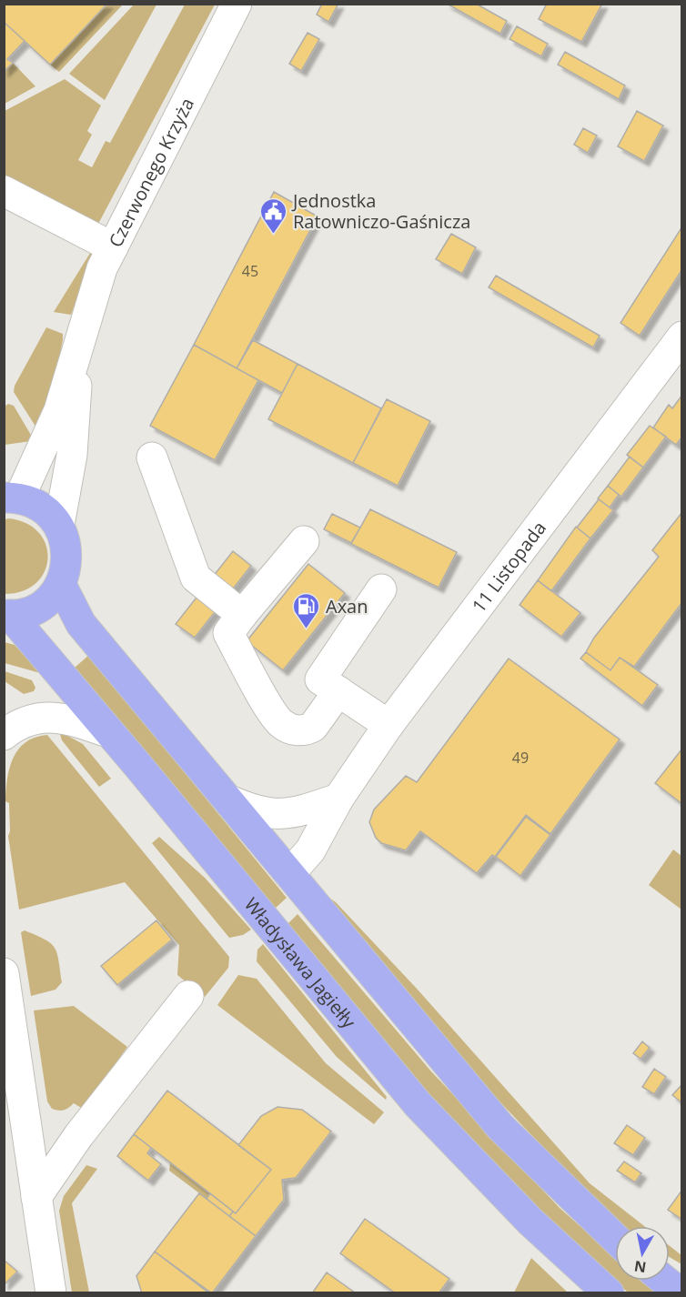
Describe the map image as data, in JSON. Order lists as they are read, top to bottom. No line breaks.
{"streets":{"main road":["Władysława Jagiełły"],"street":["Czerwonego Krzyża","11 Listopada"]},"places":{"public building":["Jednostka Ratowniczo-Gaśnicza"],"fuel station":["Axan"]},"house_numbers":["45","49"],"north":"bottom"}
